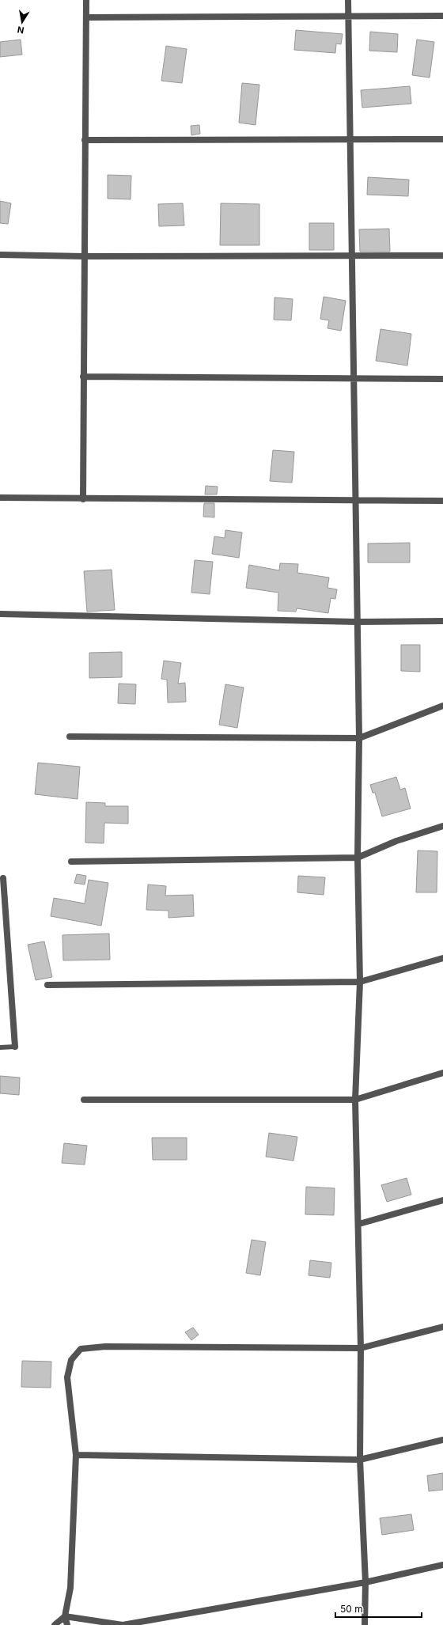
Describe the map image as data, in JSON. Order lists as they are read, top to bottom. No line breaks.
{"scale_bar":"50 m","north":"bottom"}
